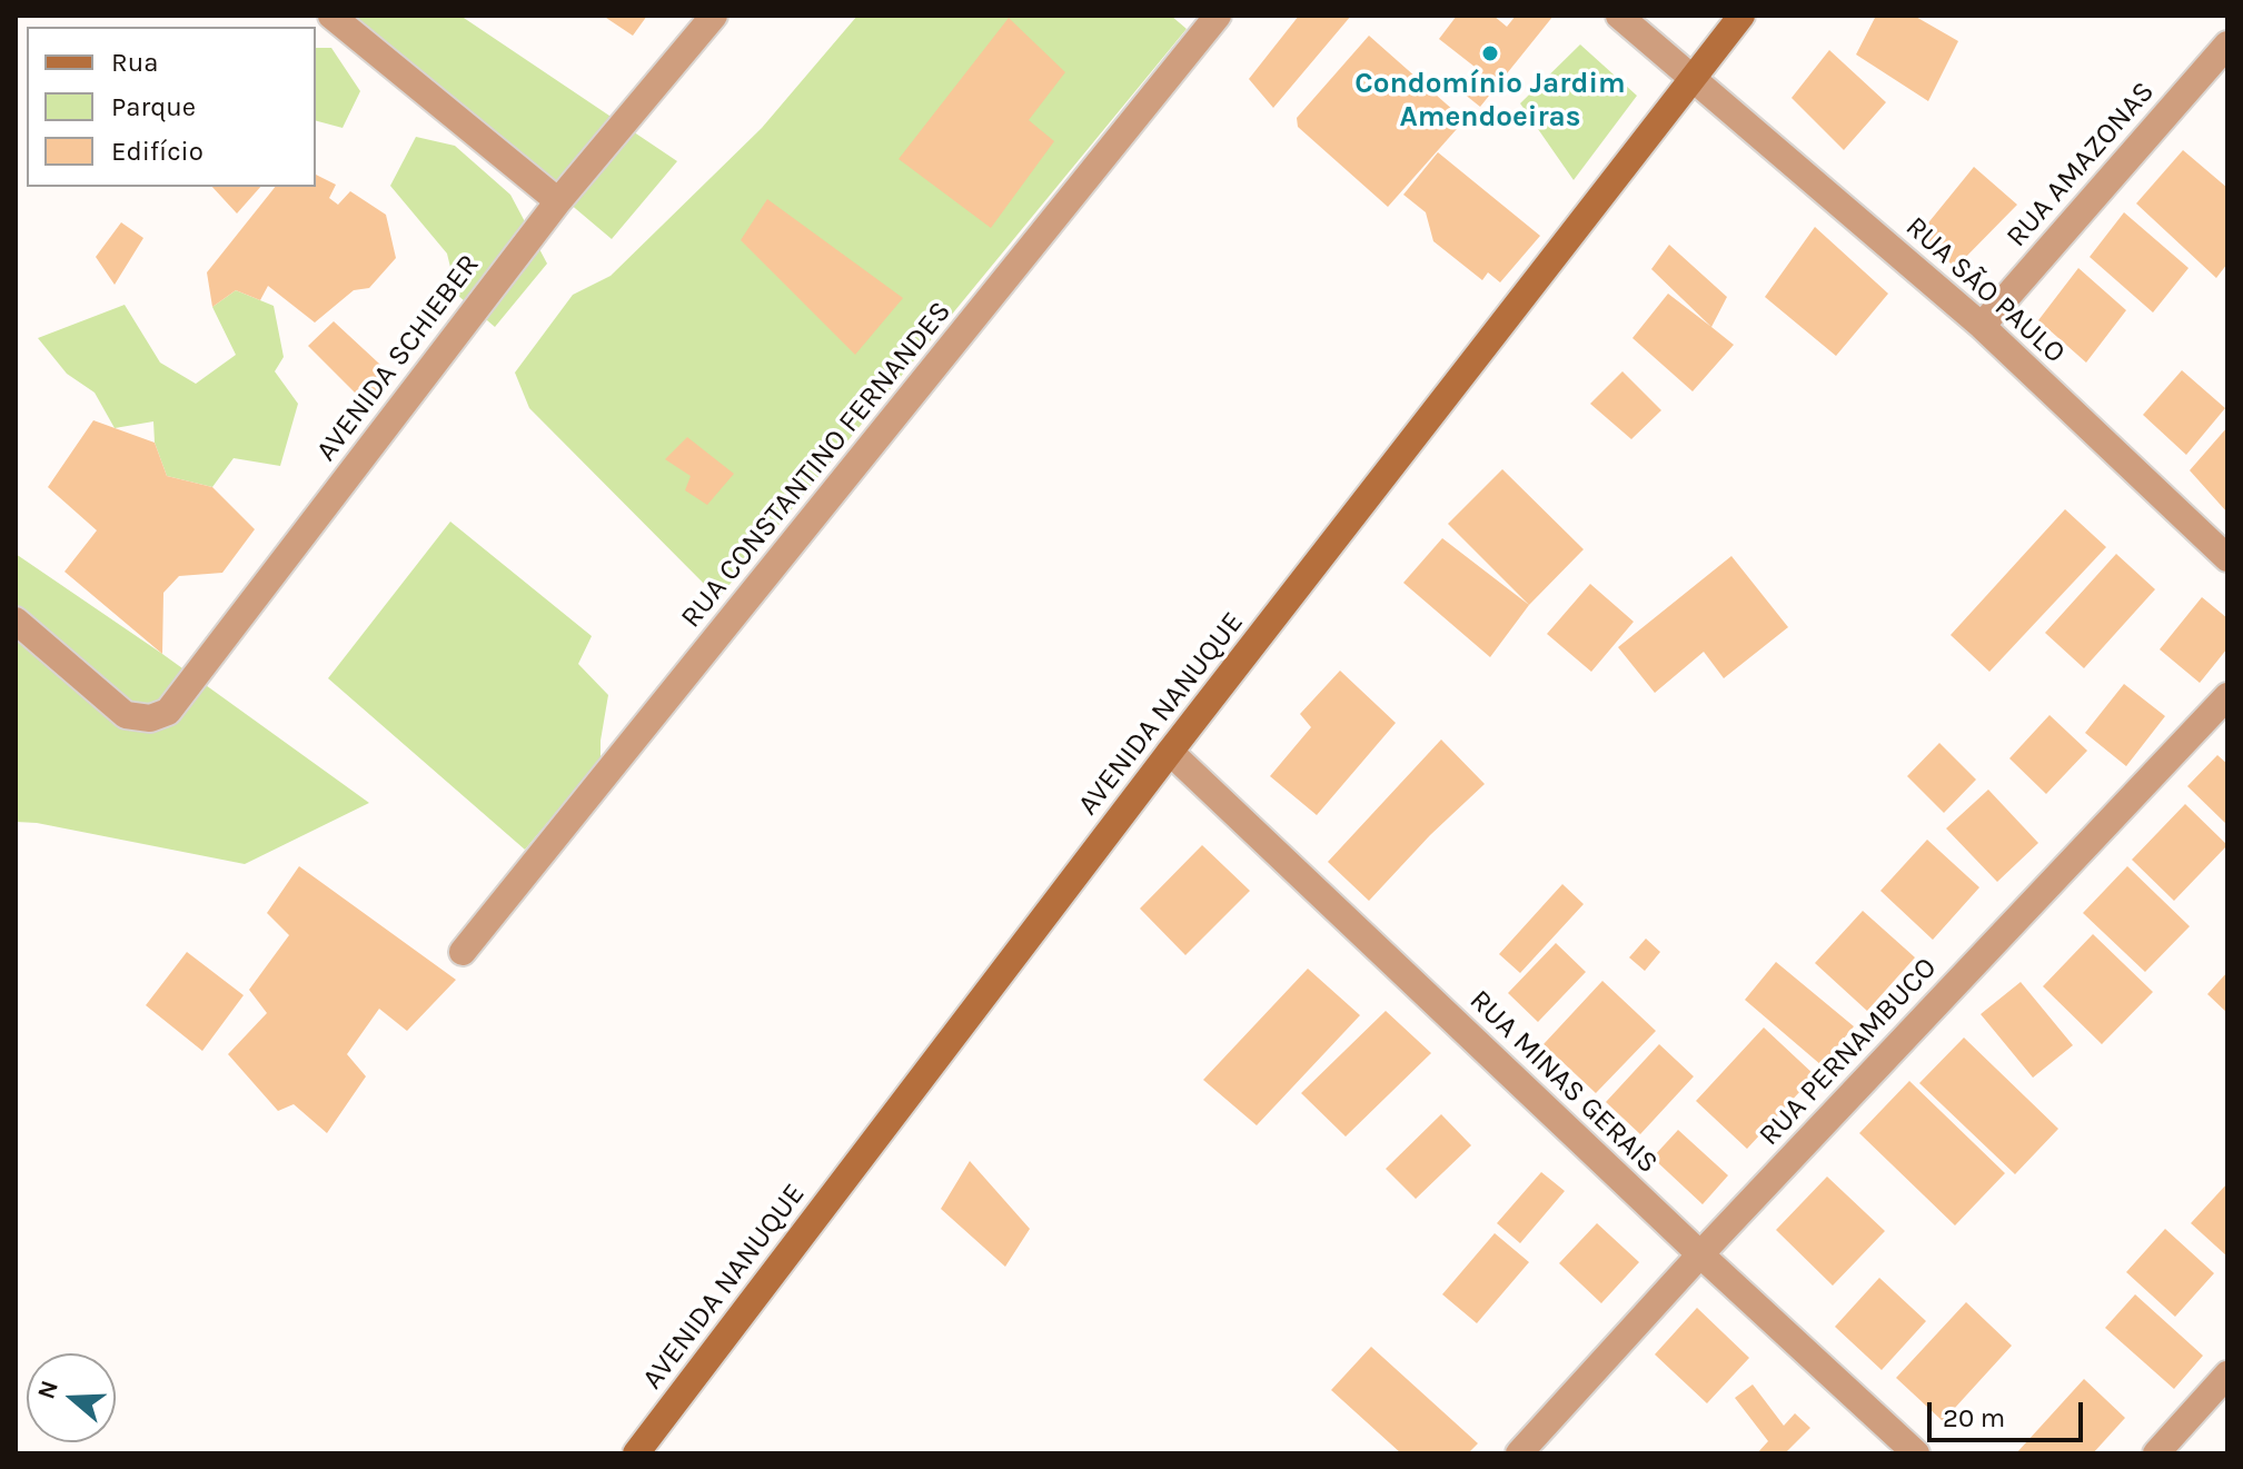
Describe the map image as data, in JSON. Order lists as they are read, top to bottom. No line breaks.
{"streets":{"main road":["AVENIDA NANUQUE"],"street":["RUA AMAZONAS","RUA SÃO PAULO","AVENIDA SCHIEBER","RUA CONSTANTINO FERNANDES","RUA PERNAMBUCO","RUA MINAS GERAIS"]},"crossings":[["RUA AMAZONAS","RUA SÃO PAULO"],["RUA SÃO PAULO","AVENIDA NANUQUE"],["AVENIDA NANUQUE","RUA MINAS GERAIS"],["RUA PERNAMBUCO","RUA MINAS GERAIS"]],"places":["Condomínio Jardim Amendoeiras"],"legend":["Rua","Parque","Edifício"],"scale_bar":"20 m","north":"left"}
